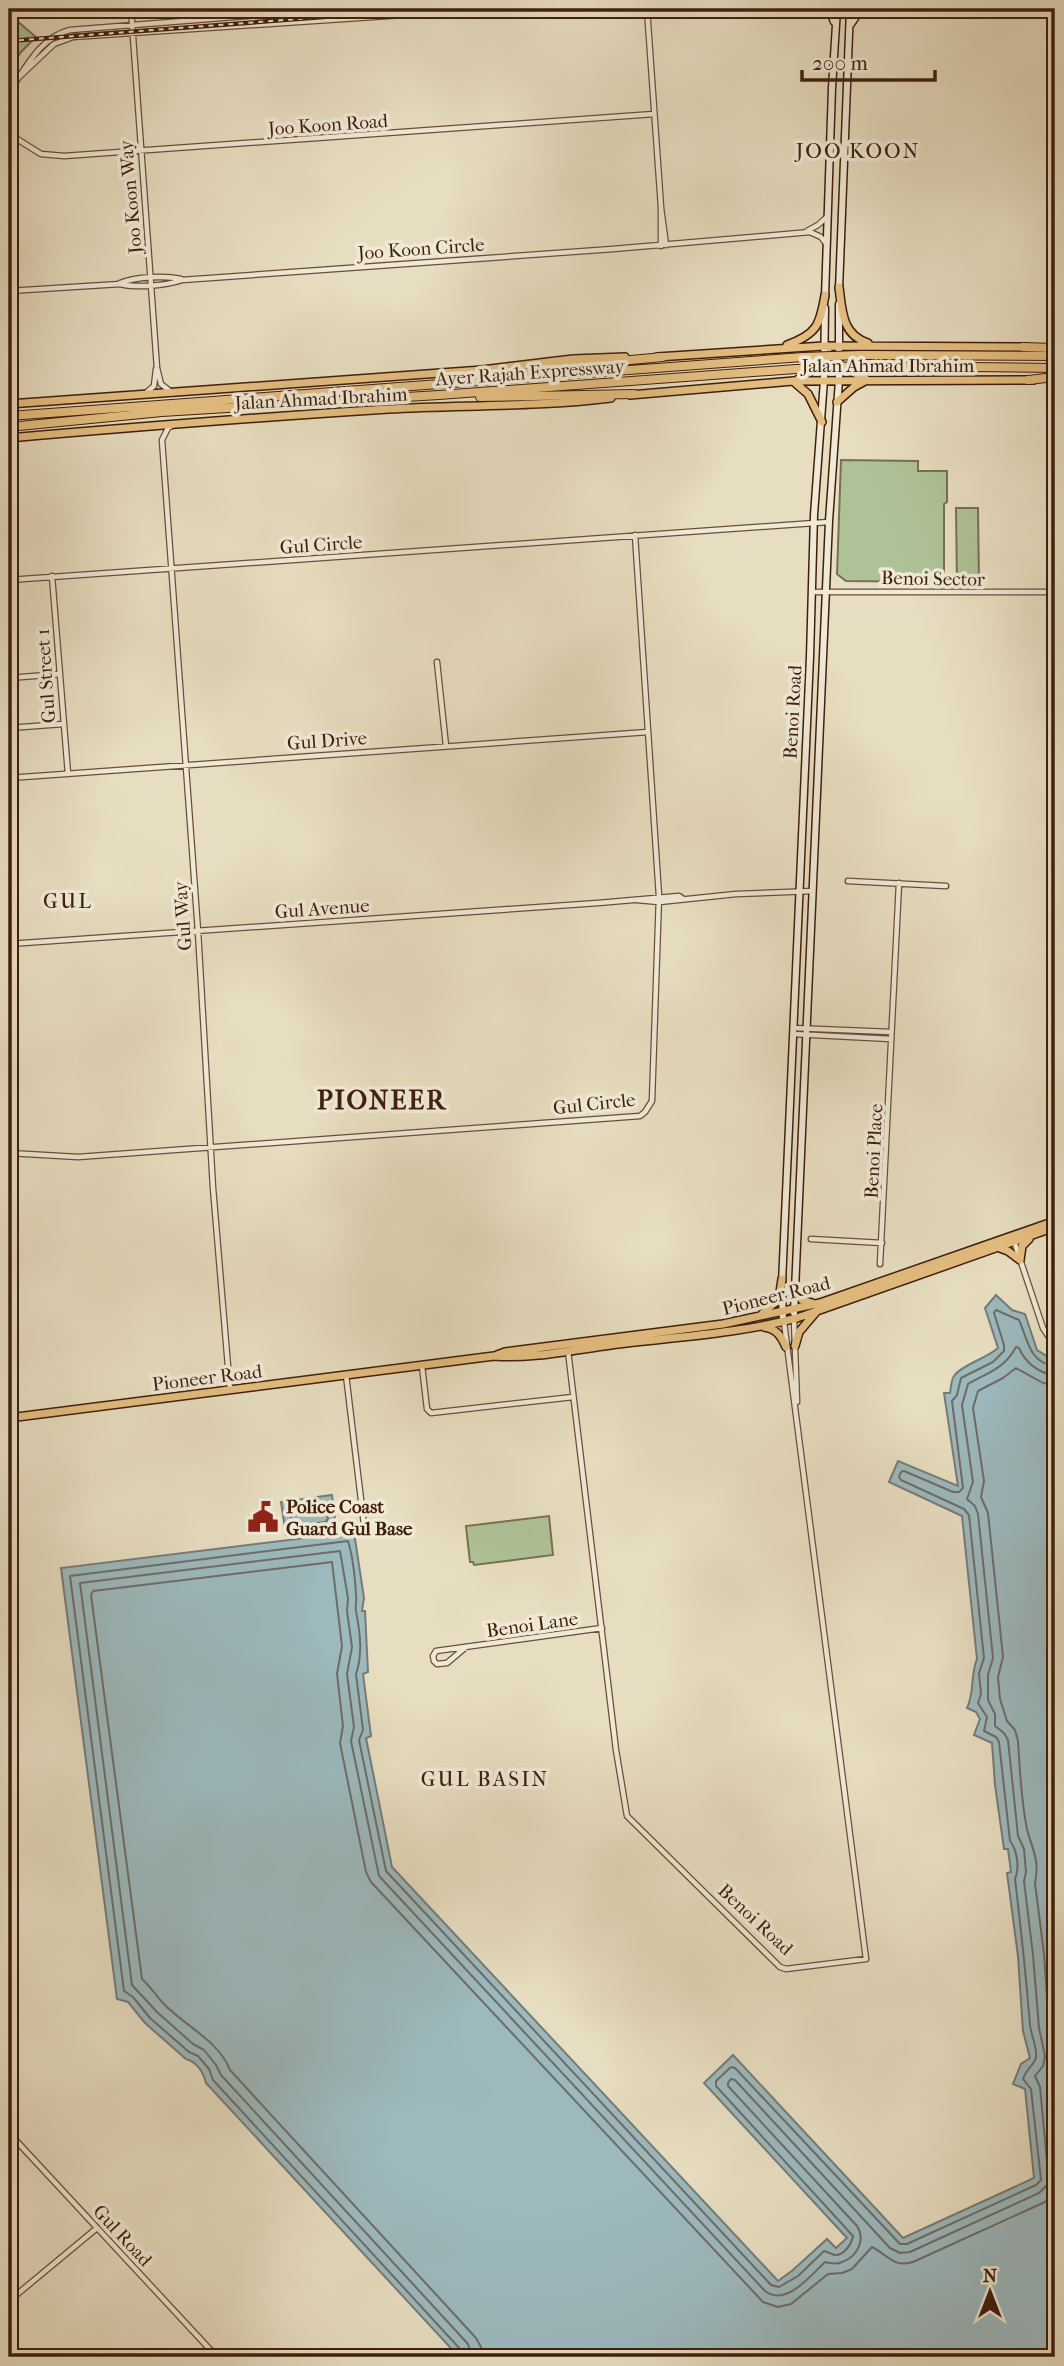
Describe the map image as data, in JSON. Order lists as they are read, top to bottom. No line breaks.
{"streets":{"highway":["Ayer Rajah Expressway"],"main road":["Jalan Ahmad Ibrahim","Benoi Road","Pioneer Road"],"street":["Joo Koon Road","Joo Koon Way","Joo Koon Circle","Gul Circle","Benoi Sector","Gul Street 1","Gul Drive","Gul Avenue","Gul Way","Benoi Place","Benoi Lane","Gul Road"]},"crossings":[["Joo Koon Road","Joo Koon Way"],["Joo Koon Way","Joo Koon Circle"],["Jalan Ahmad Ibrahim","Benoi Road"],["Gul Circle","Gul Street 1"],["Gul Circle","Benoi Road"],["Gul Circle","Gul Drive"],["Gul Circle","Gul Avenue"],["Gul Circle","Gul Way"],["Benoi Sector","Benoi Road"],["Gul Street 1","Gul Drive"],["Benoi Road","Gul Avenue"],["Benoi Road","Pioneer Road"],["Benoi Road","Benoi Lane"],["Gul Drive","Gul Way"],["Gul Avenue","Gul Way"],["Gul Way","Pioneer Road"]],"districts":["JOO KOON","GUL","PIONEER","GUL BASIN"],"places":{"public building":["Police Coast Guard Gul Base"]},"scale_bar":"200 m","north":"top"}
